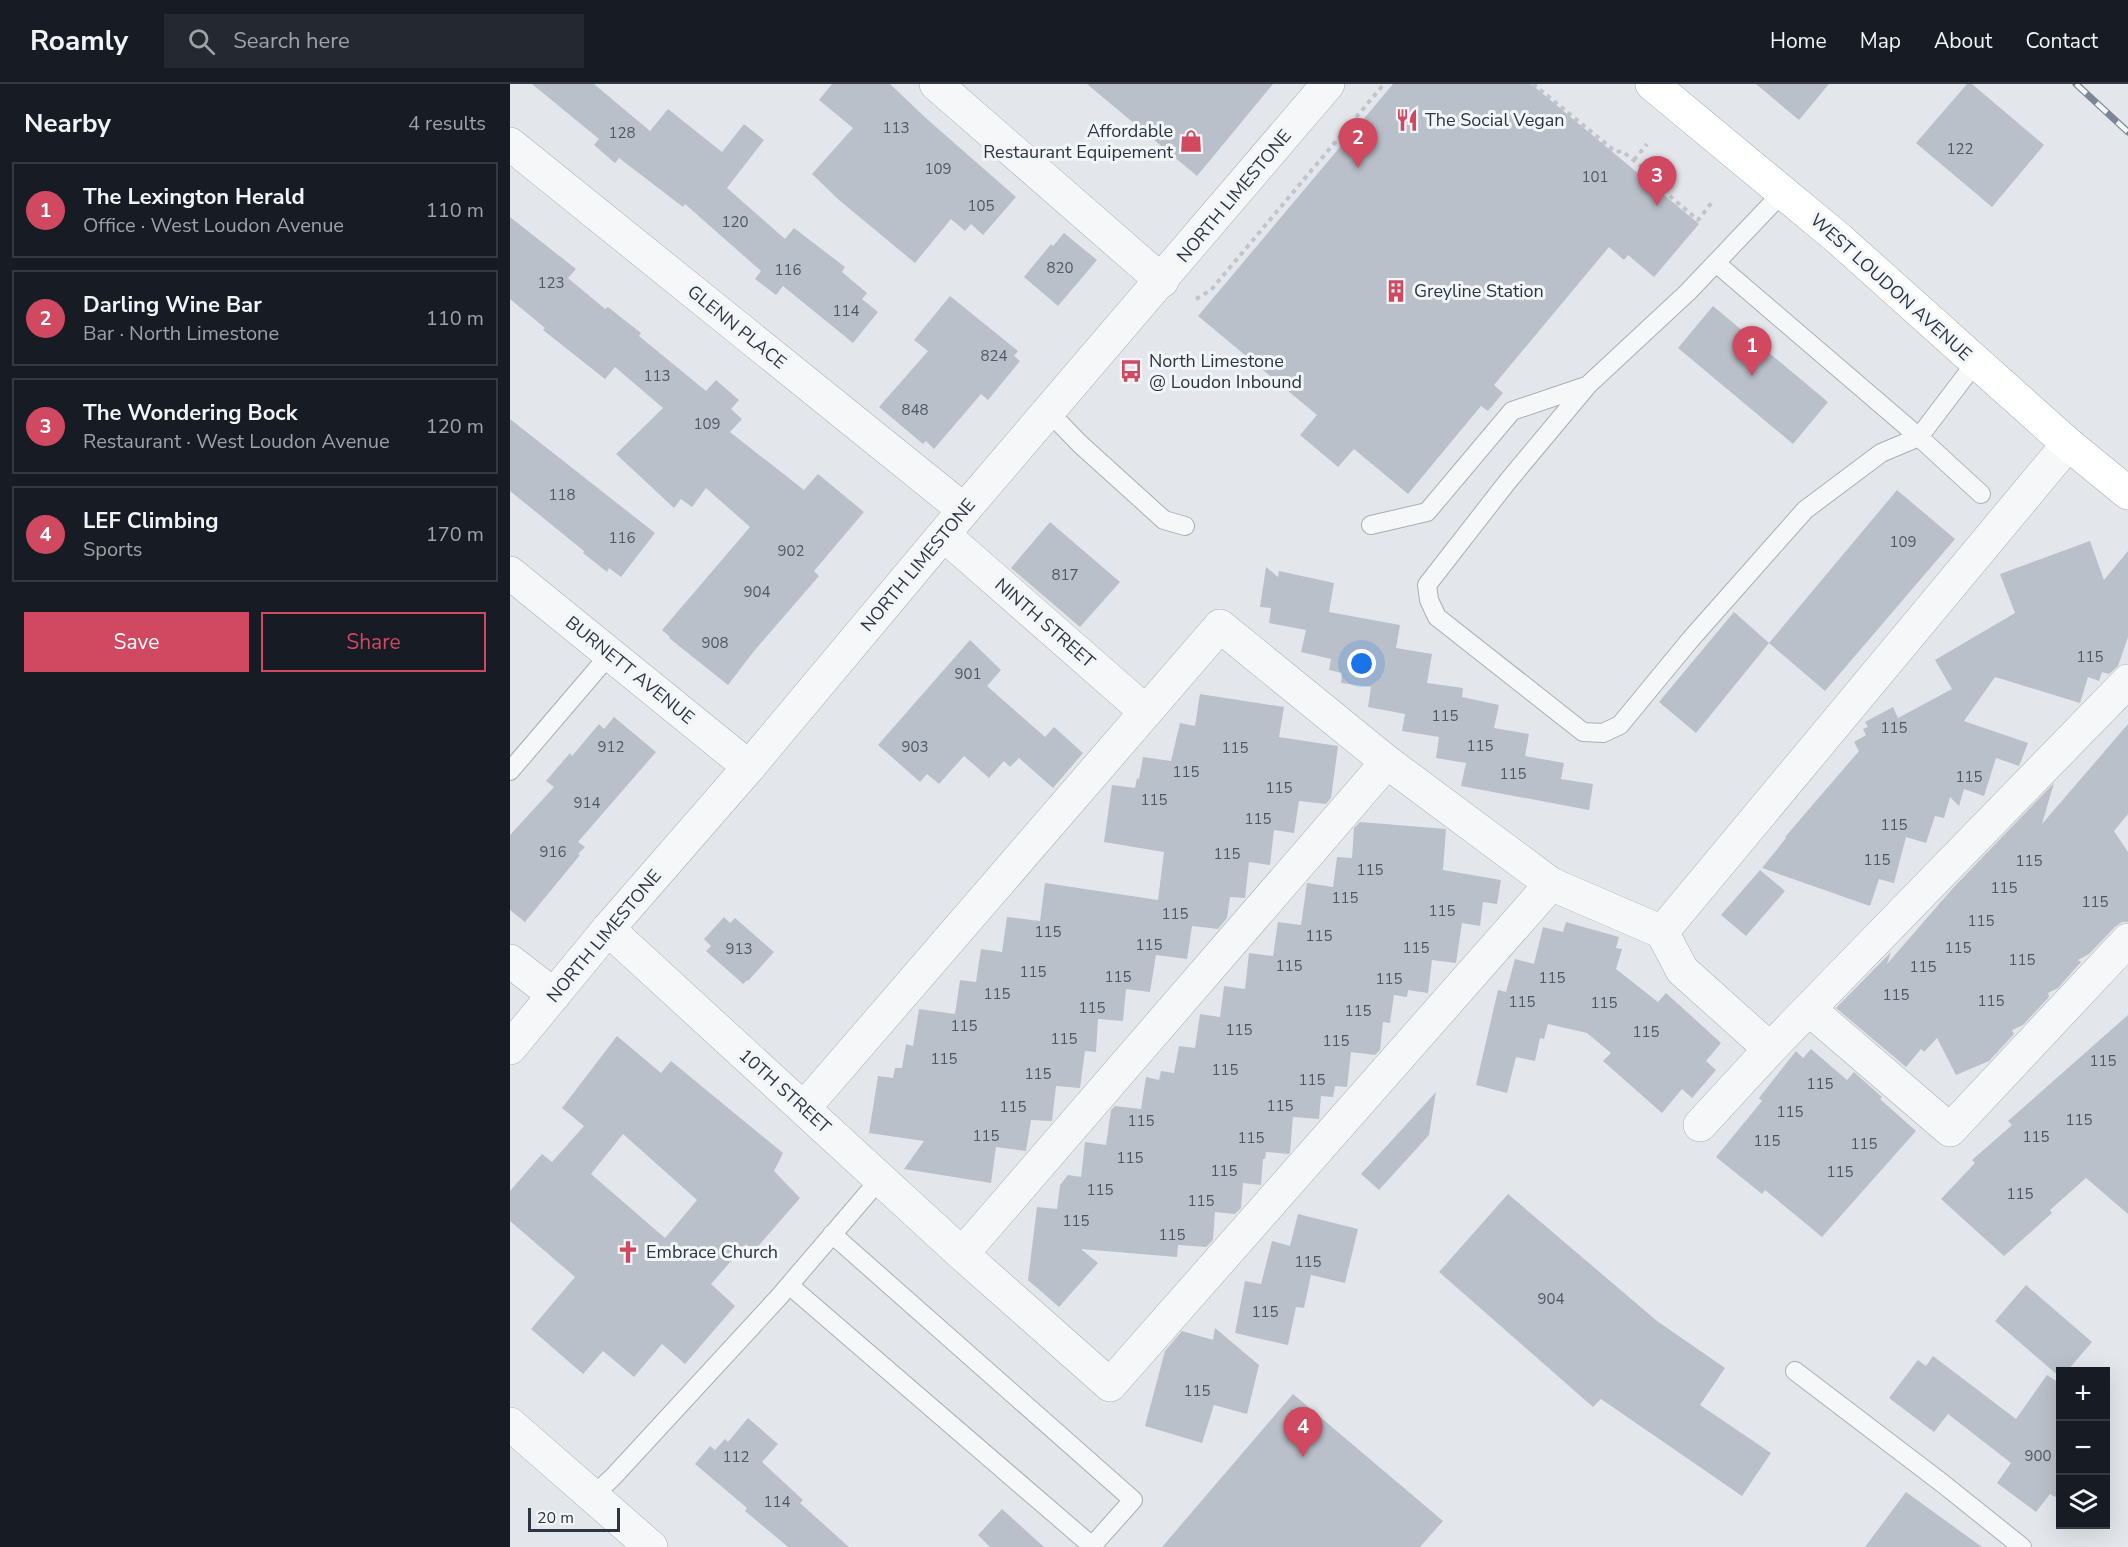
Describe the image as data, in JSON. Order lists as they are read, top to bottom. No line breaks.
{"streets":{"main road":["WEST LOUDON AVENUE"],"street":["NORTH LIMESTONE","GLENN PLACE","NINTH STREET","BURNETT AVENUE","10TH STREET"]},"crossings":[["NORTH LIMESTONE","GLENN PLACE"],["NORTH LIMESTONE","NINTH STREET"],["NORTH LIMESTONE","BURNETT AVENUE"],["NORTH LIMESTONE","10TH STREET"],["GLENN PLACE","NINTH STREET"]],"places":{"restaurant":["The Social Vegan"],"shop":["Affordable Restaurant Equipement"],"building":["Greyline Station"],"bus stop":["North Limestone @ Loudon Inbound"],"church":["Embrace Church"]},"house_numbers":["113","128","122","109","101","105","120","820","116","123","114","824","113","848","109","118","116","109","902","817","904","908","115","901","115","115","115","912","903","115","115","115","115","115","115","914","115","115","916","115","115","115","115","115","115","115","115","115","115","115","115","115","115","115","913","115","115","115","115","115","115","115","115","115","115","115","115","115","115","115","115","115","115","115","115","115","115","115","115","115","115","115","115","115","115","115","115","115","115","115","115","115","115","115","115","115","115","115","115","904","115","115","900","112","114"],"scale_bar":"20 m","page":{"header":"Roamly","search":"Search here","nav":["Home","Map","About","Contact"],"heading":["Nearby","4 results"],"pins":["2","3","1","4"],"list":[{"mark":"1","name":"The Lexington Herald","note":"Office · West Loudon Avenue","value":"110 m"},{"mark":"2","name":"Darling Wine Bar","note":"Bar · North Limestone","value":"110 m"},{"mark":"3","name":"The Wondering Bock","note":"Restaurant · West Loudon Avenue","value":"120 m"},{"mark":"4","name":"LEF Climbing","note":"Sports","value":"170 m"}],"buttons":["Save","Share"],"map_buttons":["+","−"],"scale":"20 m"}}
